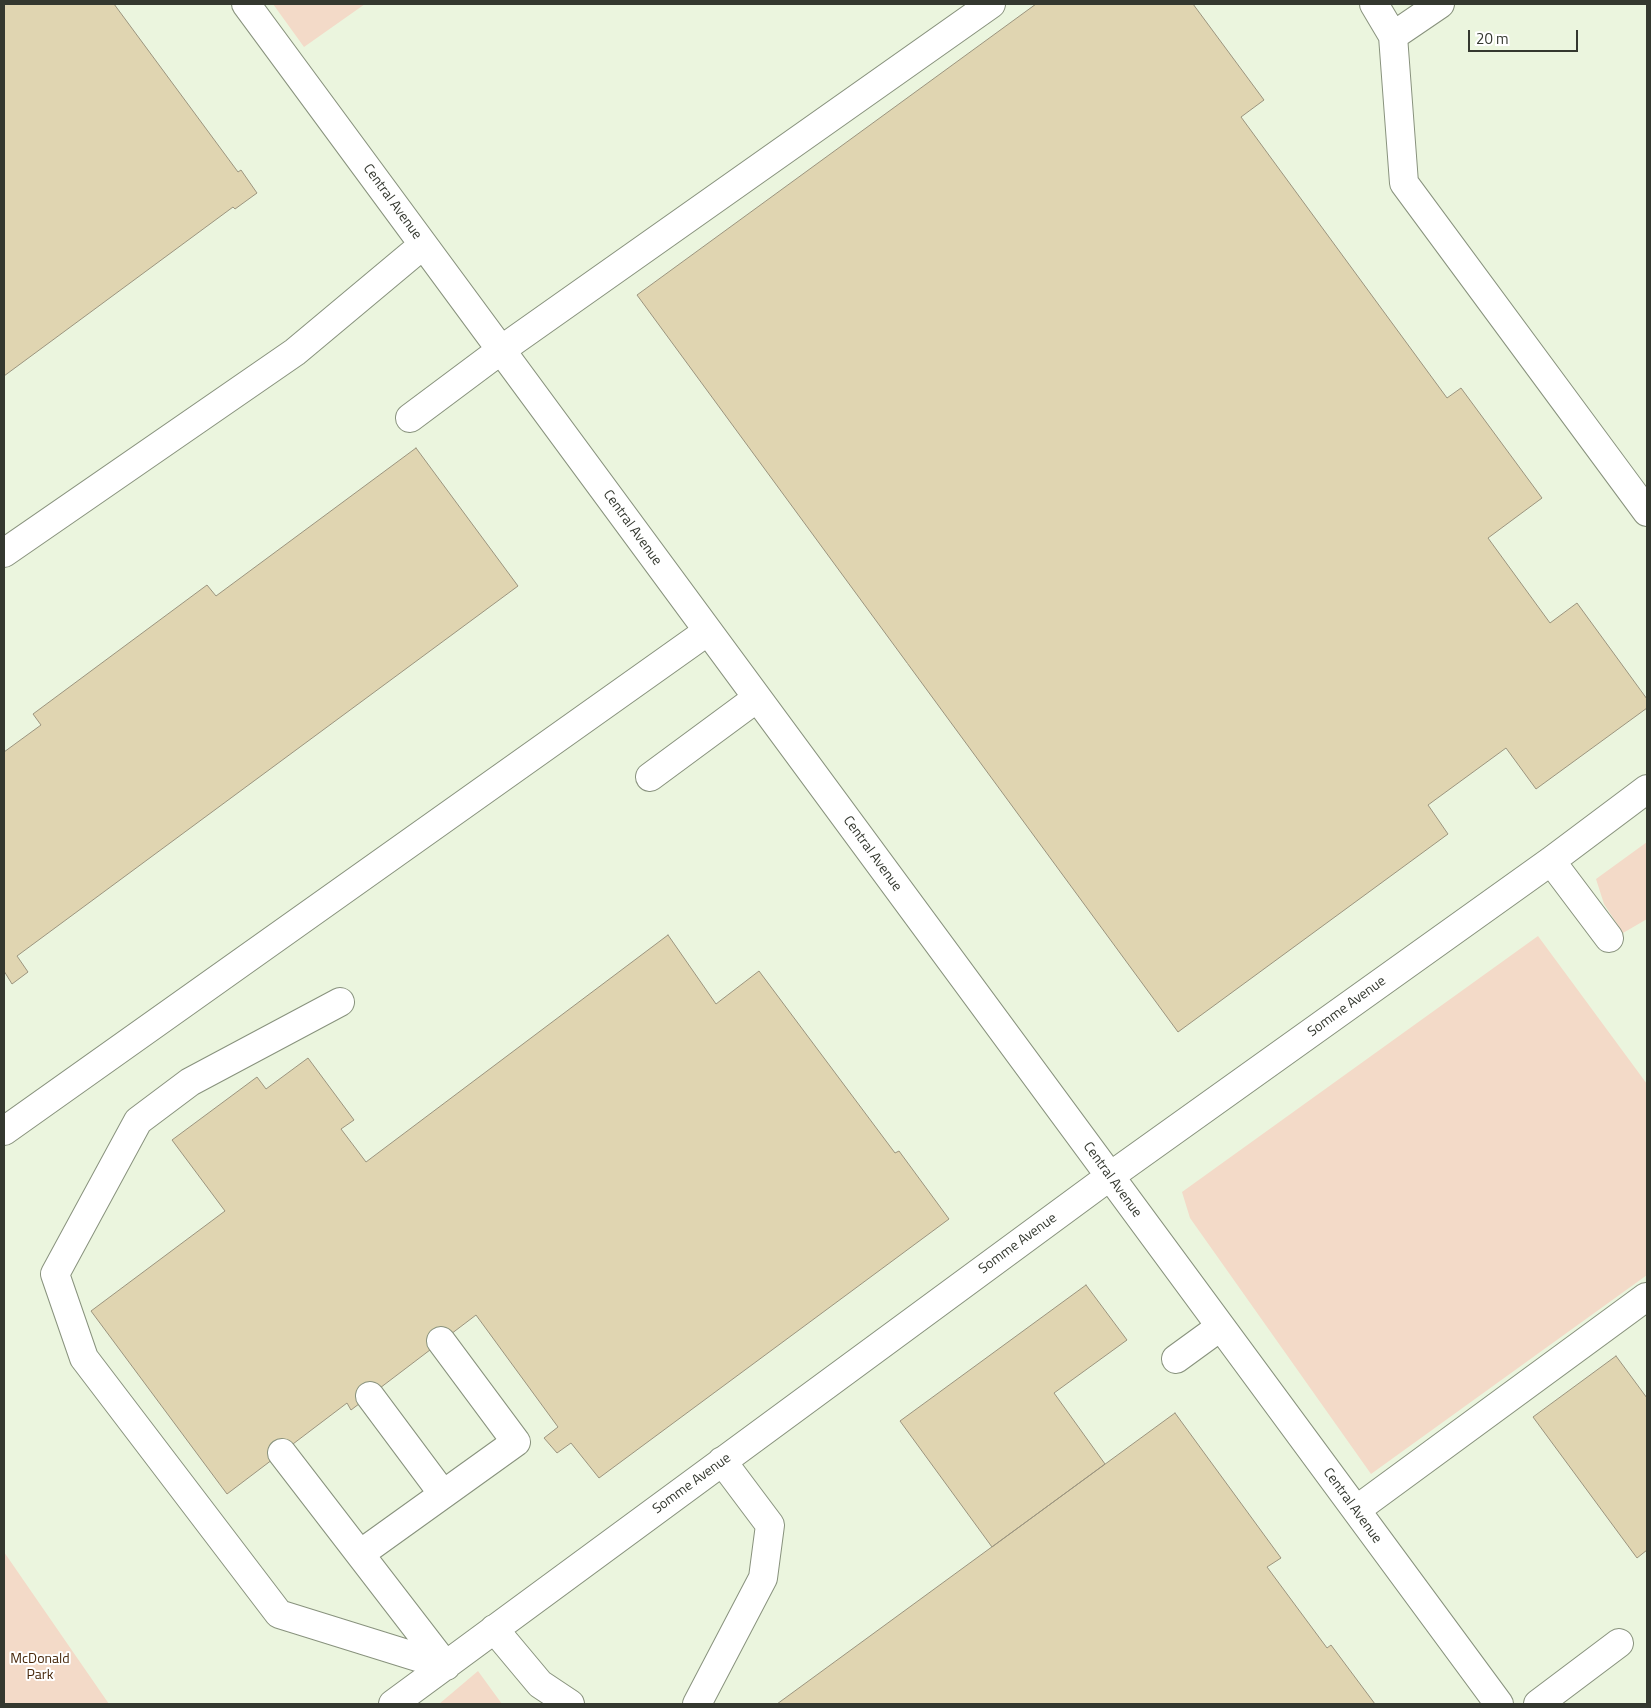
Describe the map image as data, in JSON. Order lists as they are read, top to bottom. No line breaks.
{"streets":{"street":["Central Avenue","Somme Avenue"]},"crossings":[["Central Avenue","Somme Avenue"]],"parks":["McDonald Park"],"scale_bar":"20 m"}
